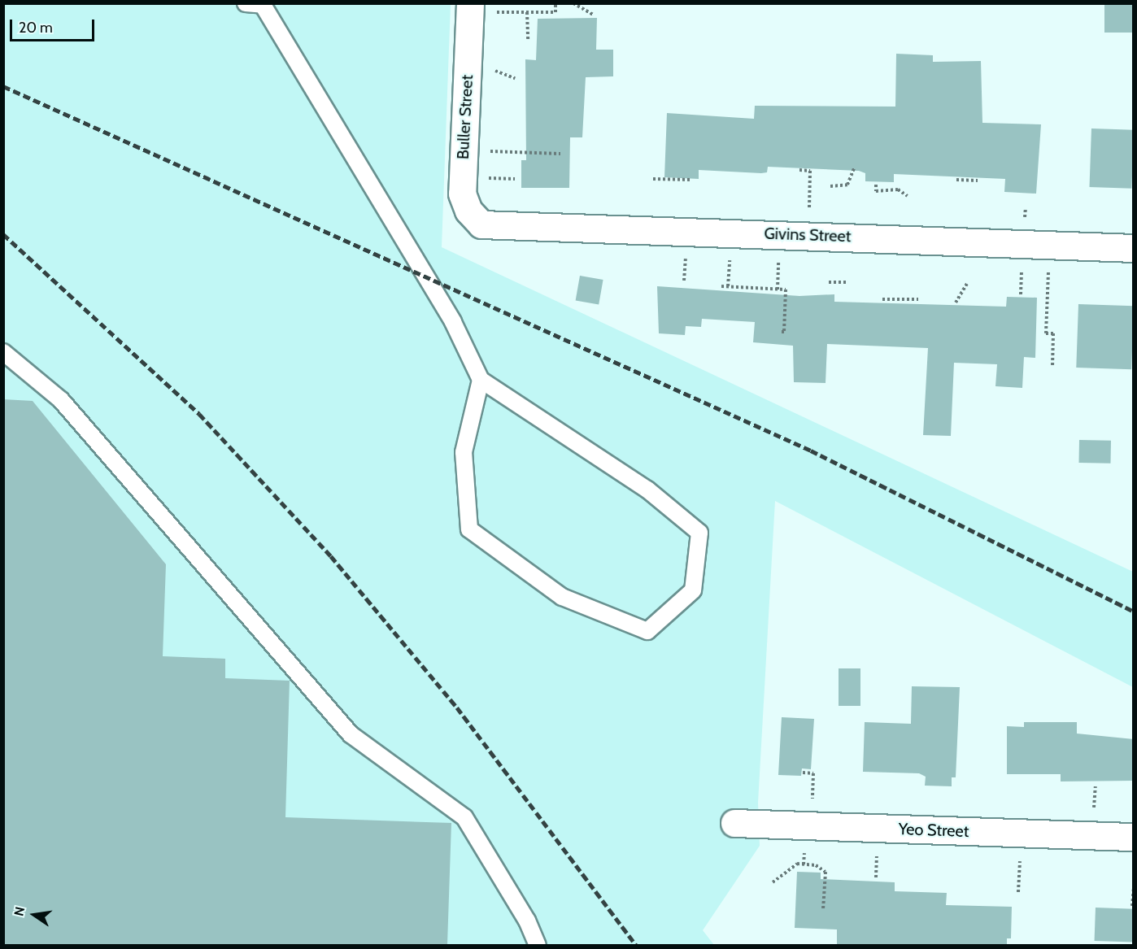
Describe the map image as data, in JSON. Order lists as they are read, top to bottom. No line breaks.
{"streets":{"street":["Buller Street","Givins Street","Yeo Street"]},"crossings":[["Buller Street","Givins Street"]],"scale_bar":"20 m","north":"left"}
